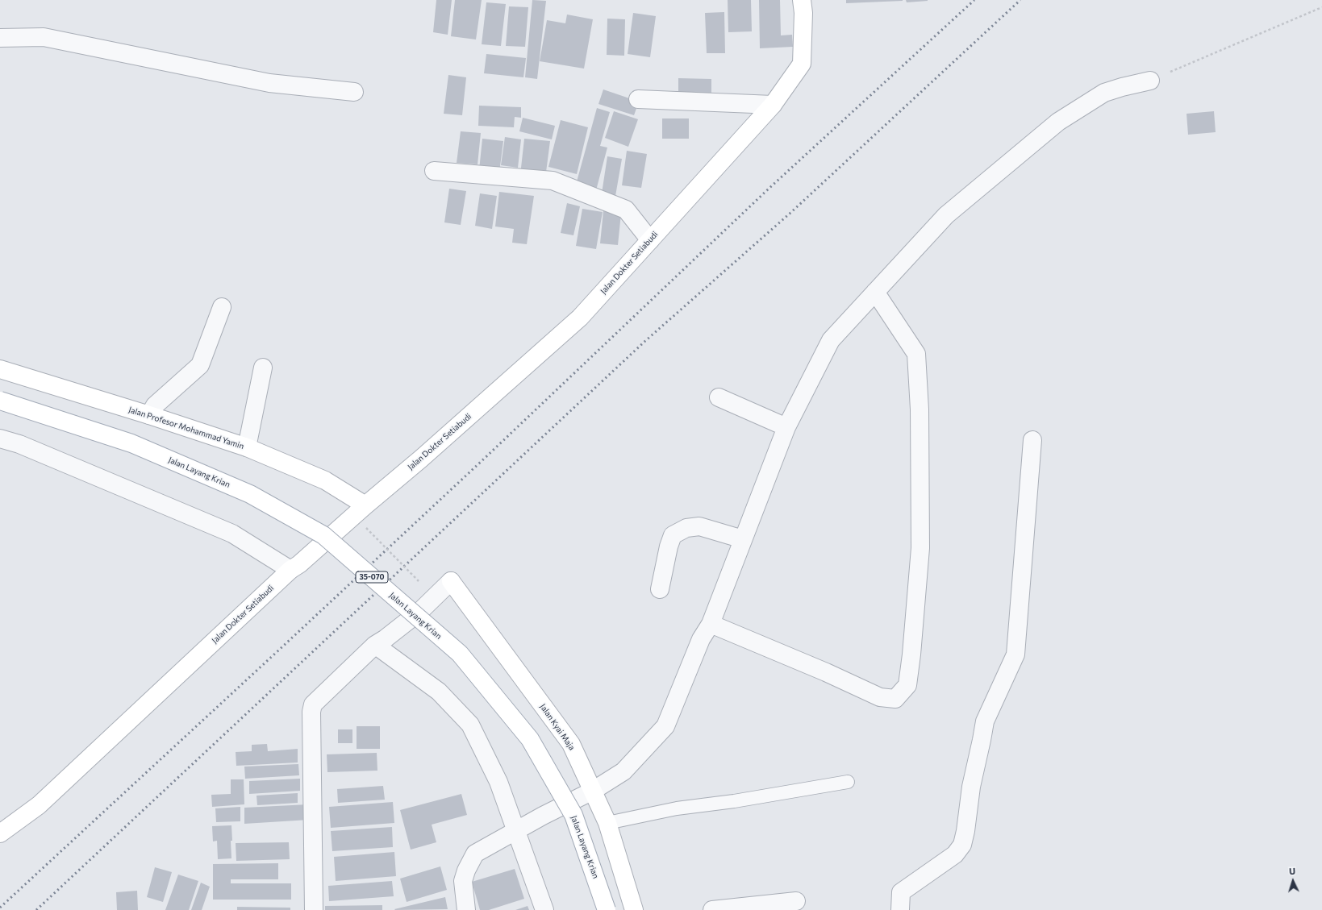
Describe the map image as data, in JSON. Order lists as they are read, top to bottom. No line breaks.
{"streets":{"main road":["Jalan Dokter Setiabudi","Jalan Profesor Mohammad Yamin","Jalan Layang Krian","35-070","Jalan Kyai Maja"]},"crossings":[["Jalan Dokter Setiabudi","Jalan Profesor Mohammad Yamin"]],"north":"top"}
